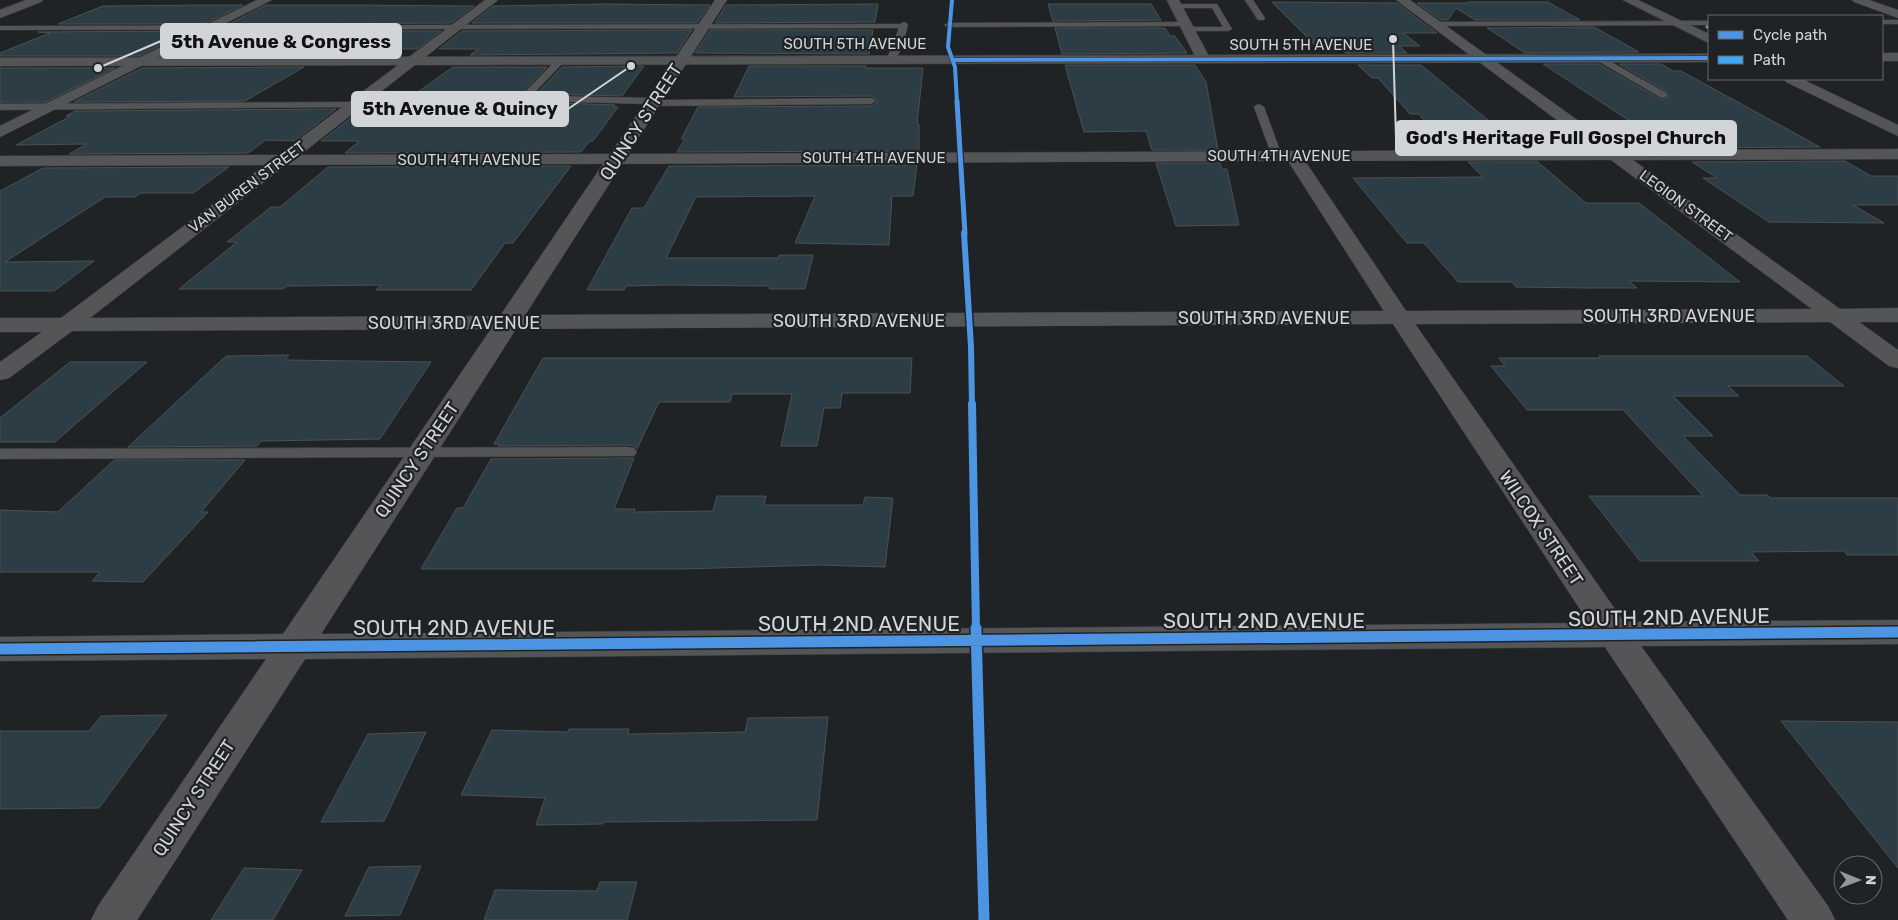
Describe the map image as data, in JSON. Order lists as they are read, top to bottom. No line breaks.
{"streets":{"street":["SOUTH 5TH AVENUE","QUINCY STREET","SOUTH 4TH AVENUE","VAN BUREN STREET","LEGION STREET","SOUTH 3RD AVENUE","WILCOX STREET","SOUTH 2ND AVENUE"]},"crossings":[["SOUTH 5TH AVENUE","QUINCY STREET"],["SOUTH 5TH AVENUE","VAN BUREN STREET"],["SOUTH 5TH AVENUE","LEGION STREET"],["QUINCY STREET","SOUTH 4TH AVENUE"],["QUINCY STREET","SOUTH 3RD AVENUE"],["QUINCY STREET","SOUTH 2ND AVENUE"],["SOUTH 4TH AVENUE","VAN BUREN STREET"],["SOUTH 4TH AVENUE","LEGION STREET"],["SOUTH 4TH AVENUE","WILCOX STREET"],["VAN BUREN STREET","SOUTH 3RD AVENUE"],["LEGION STREET","SOUTH 3RD AVENUE"],["SOUTH 3RD AVENUE","WILCOX STREET"],["WILCOX STREET","SOUTH 2ND AVENUE"]],"places":["God's Heritage Full Gospel Church","5th Avenue & Quincy","5th Avenue & Congress"],"legend":["Cycle path","Path"],"north":"right"}
